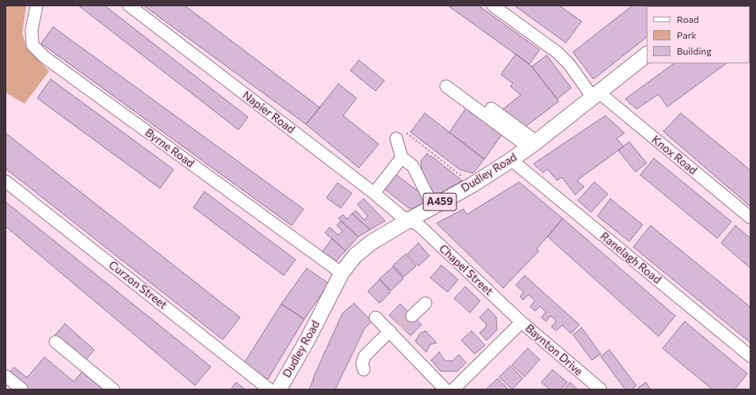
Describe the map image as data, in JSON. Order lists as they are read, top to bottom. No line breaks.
{"streets":{"main road":["Dudley Road","A459"],"street":["Napier Road","Byrne Road","Knox Road","Ranelagh Road","Chapel Street","Curzon Street","Baynton Drive"]},"crossings":[["Napier Road","Dudley Road"],["Napier Road","Chapel Street"],["Byrne Road","Dudley Road"],["Knox Road","Dudley Road"],["Dudley Road","Ranelagh Road"],["Dudley Road","Chapel Street"],["Chapel Street","Baynton Drive"]],"legend":["Road","Park","Building"]}
